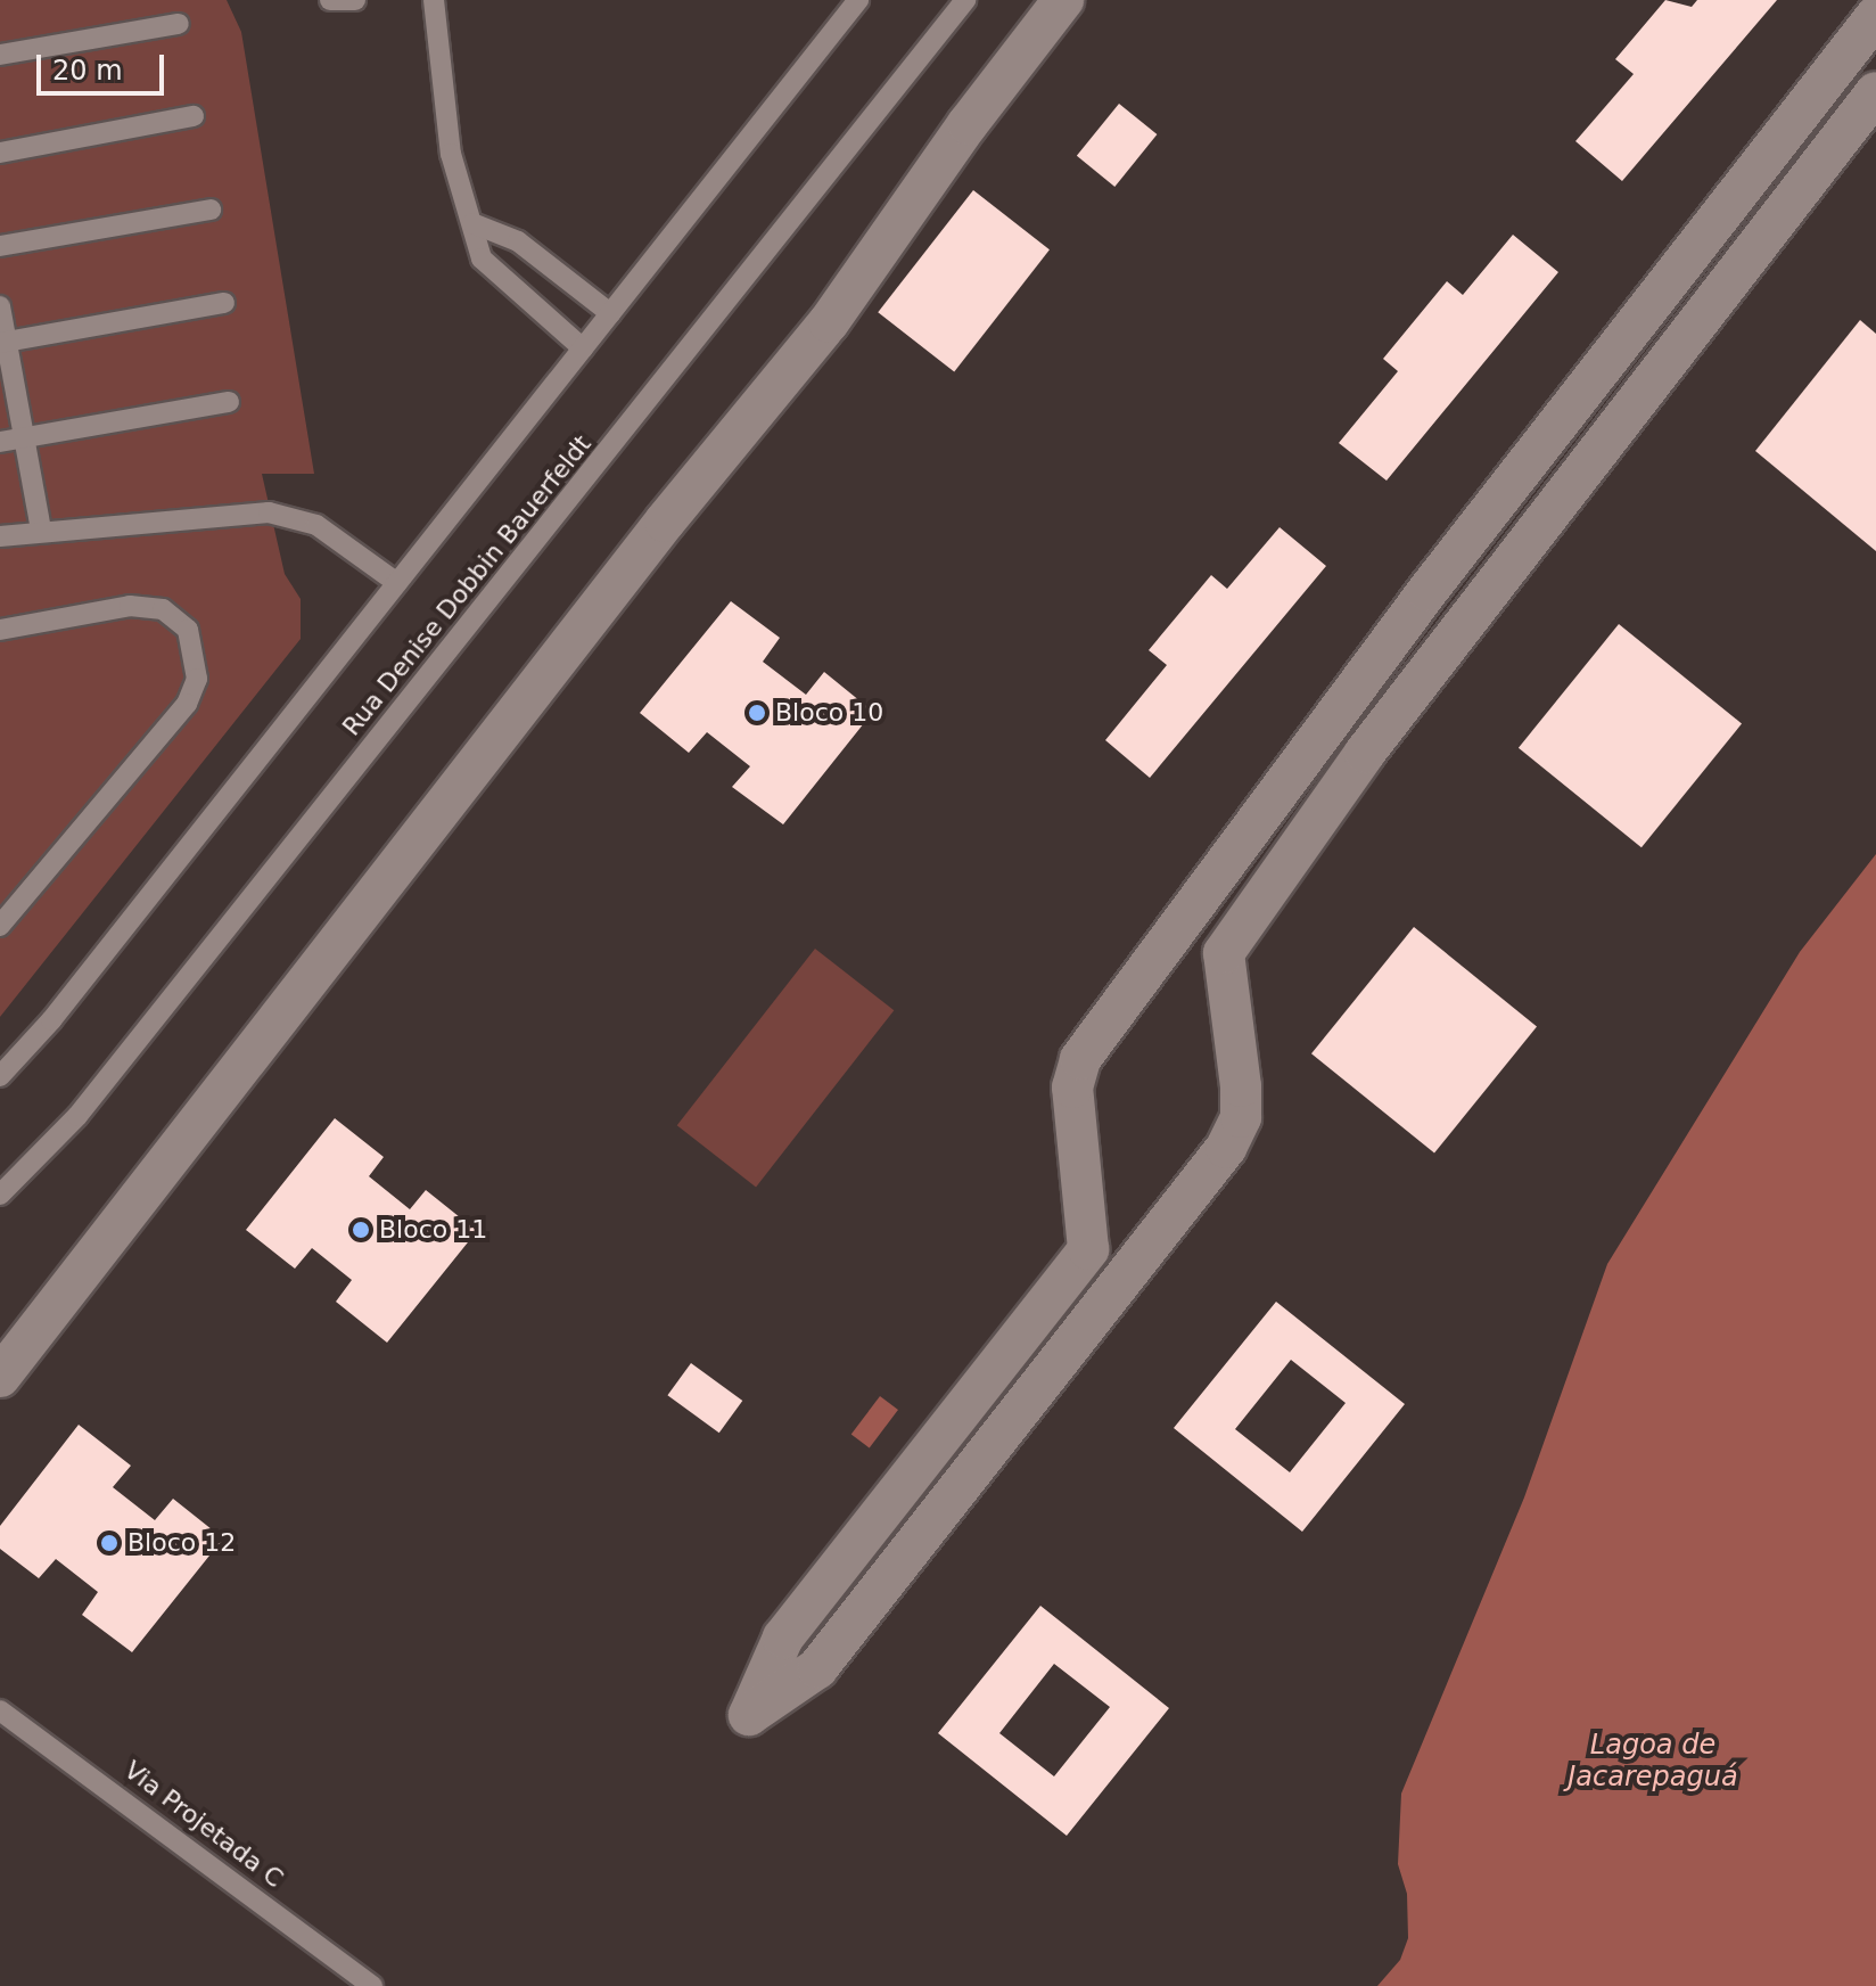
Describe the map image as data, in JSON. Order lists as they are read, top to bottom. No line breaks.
{"streets":{"lane":["Rua Denise Dobbin Bauerfeldt","Via Projetada C"]},"water":["Lagoa de Jacarepaguá"],"places":["Bloco 10","Bloco 11","Bloco 12"],"scale_bar":"20 m"}
